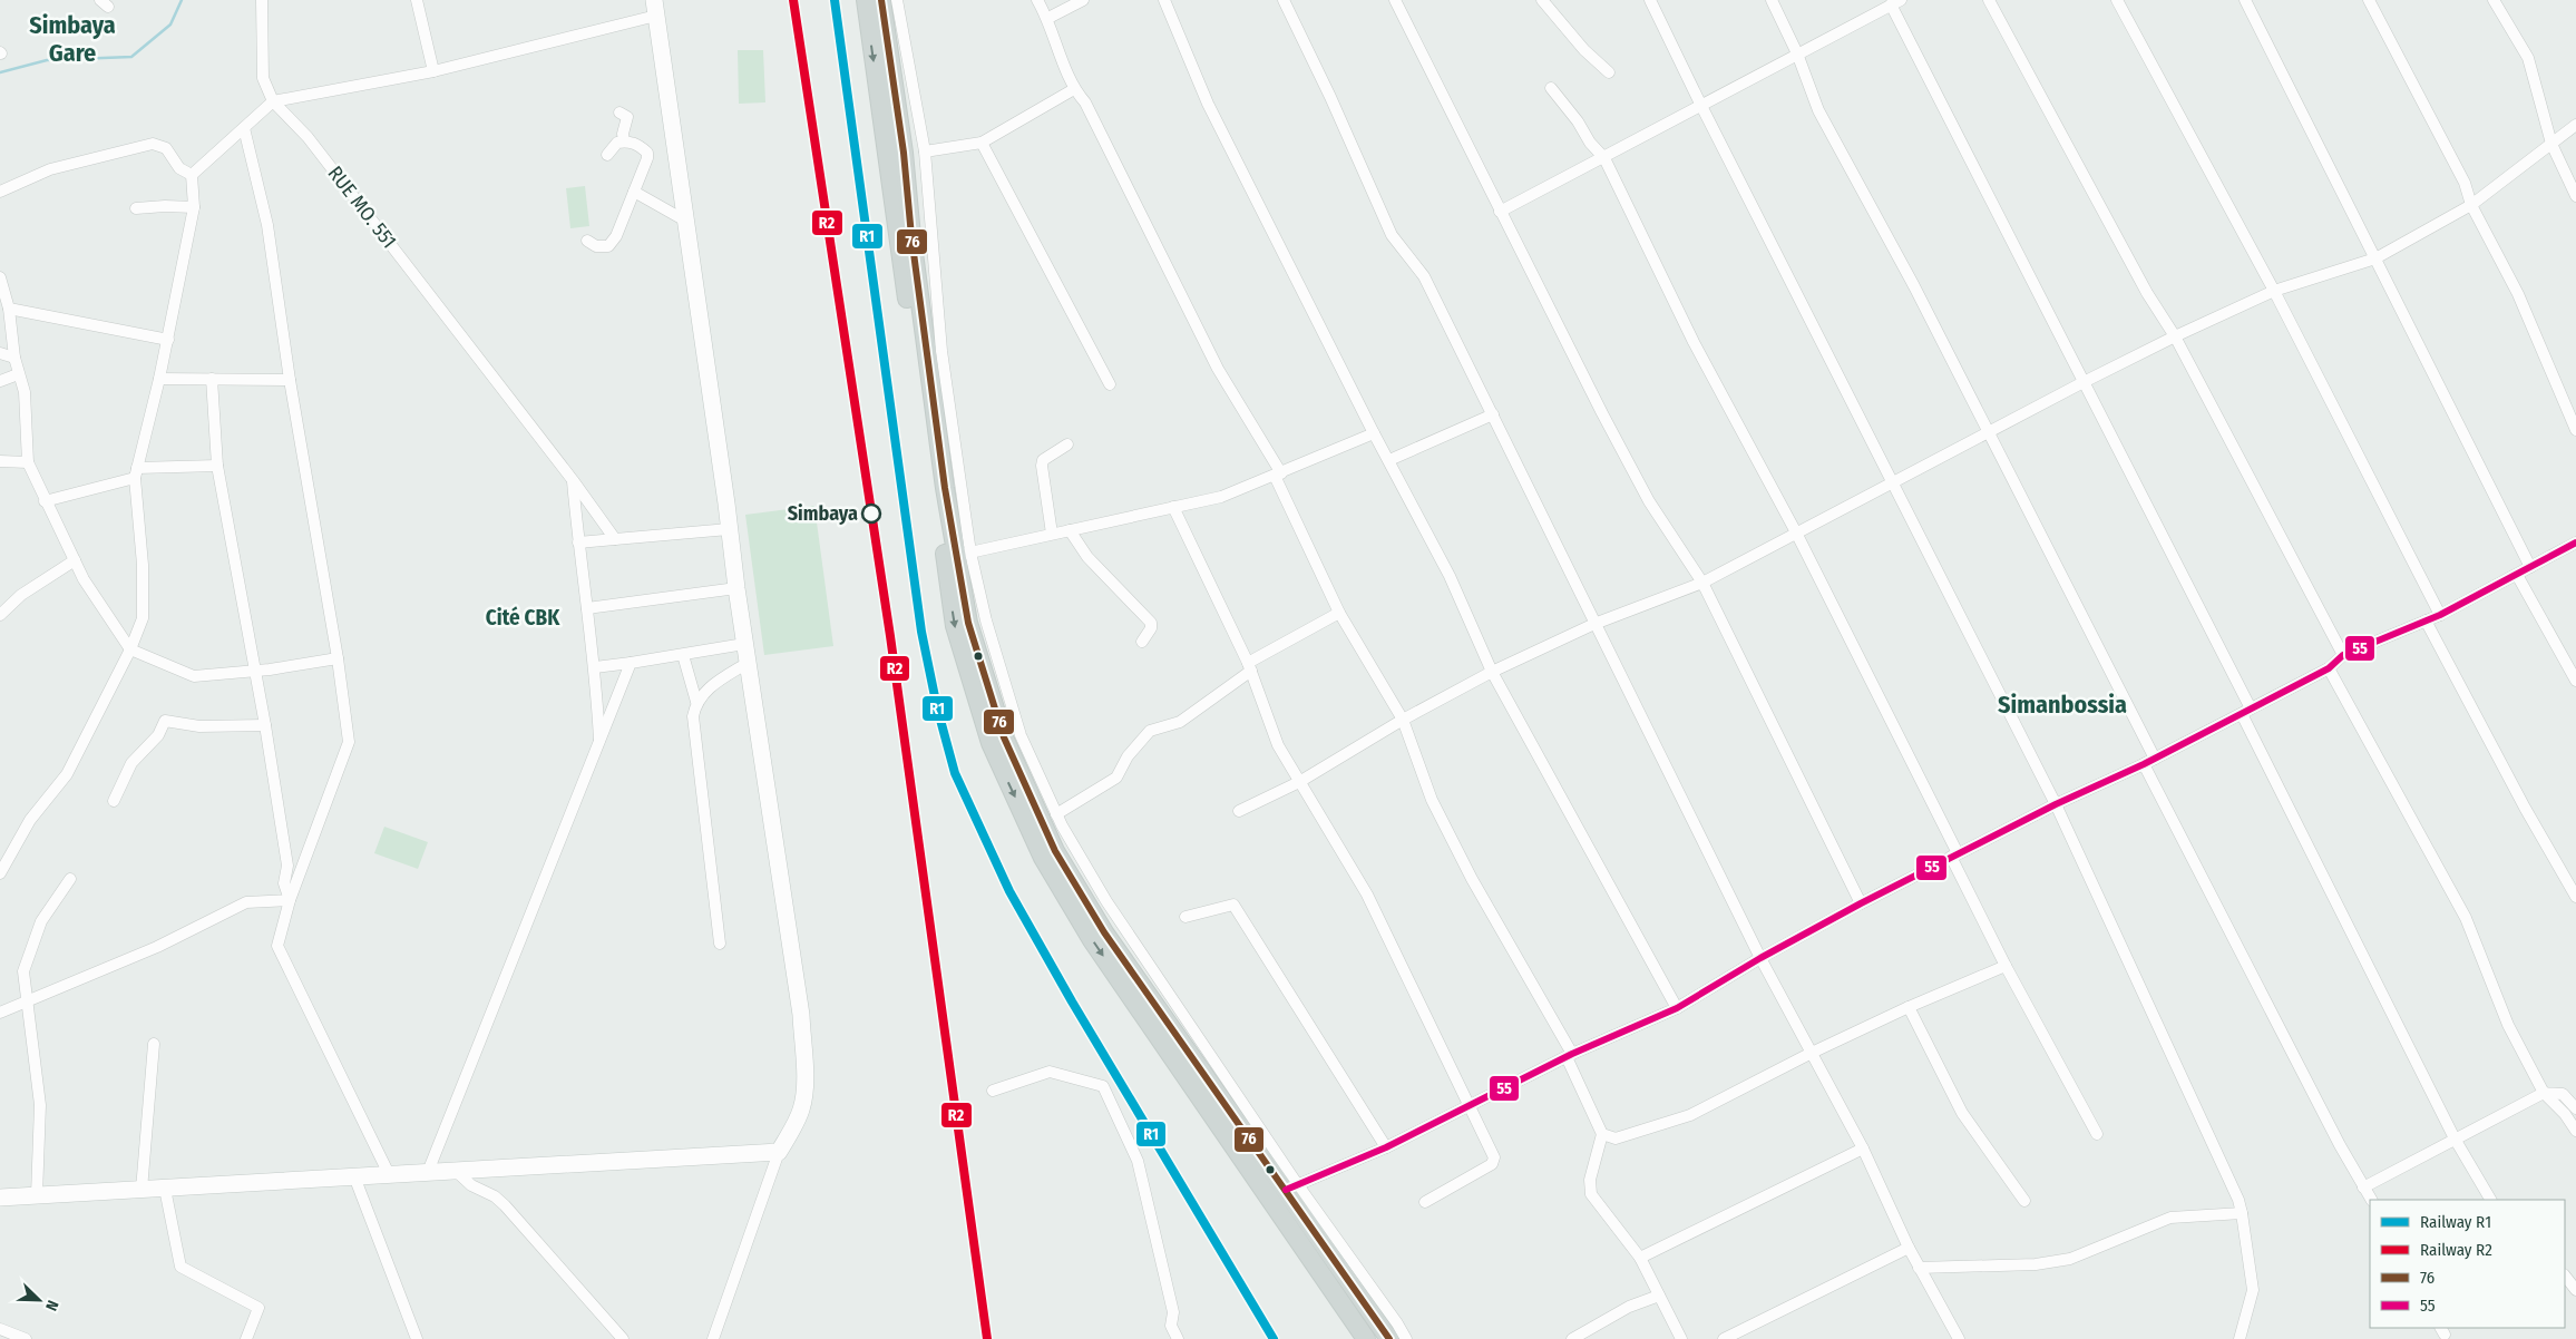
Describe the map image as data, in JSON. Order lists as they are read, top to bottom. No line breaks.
{"streets":{"street":["RUE MO. 551"]},"districts":["Simbaya Gare","Cité CBK","Simanbossia"],"places":["Simbaya"],"lines":["rail line R1","rail line R2","transit line 76","transit line 55"],"legend":["Railway R1","Railway R2","76","55"],"north":"bottom right"}
